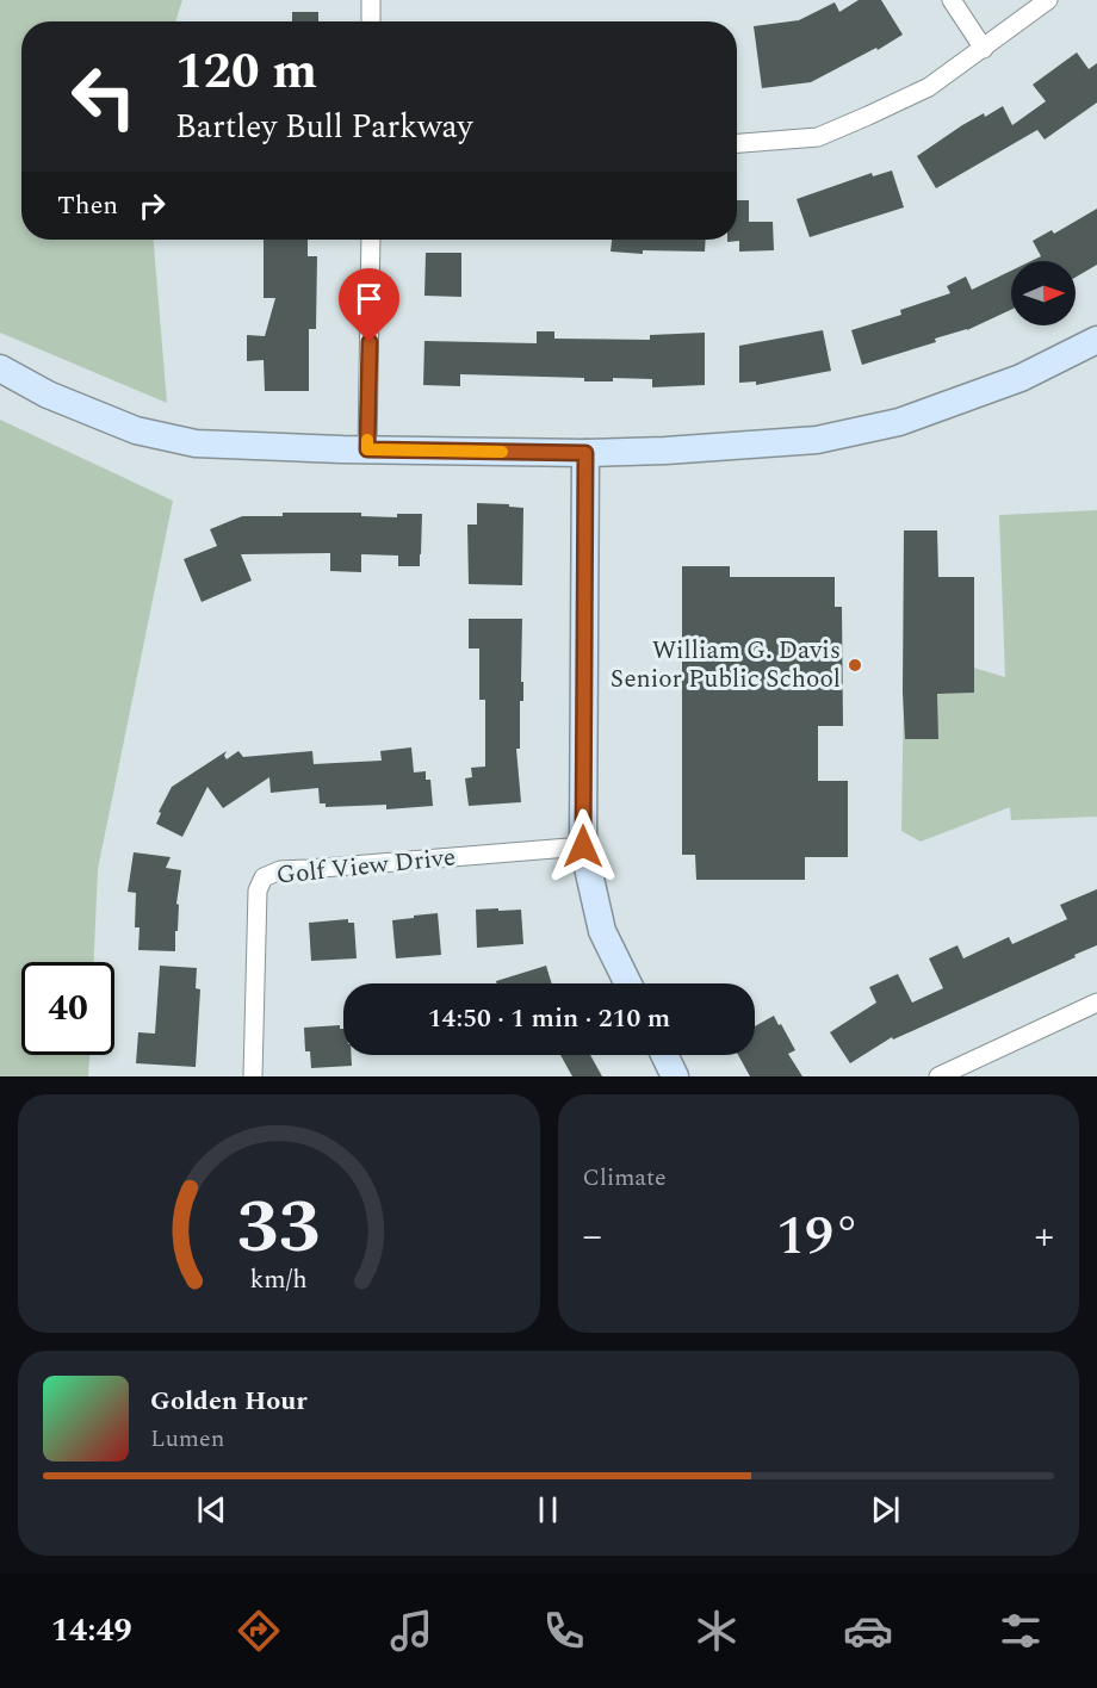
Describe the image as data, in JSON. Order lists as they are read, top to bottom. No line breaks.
{"streets":{"street":["Golf View Drive"]},"places":["William G. Davis Senior Public School"],"north":"right","page":{"turn":["120 m","Bartley Bull Parkway"],"then":"Then","limit":"40","trip":"14:50 · 1 min · 210 m","tile":"Climate","heat":["−","19°","+"],"song":["Golden Hour","Lumen"],"tabs":"14:49","gauge":["33","km/h"]}}
